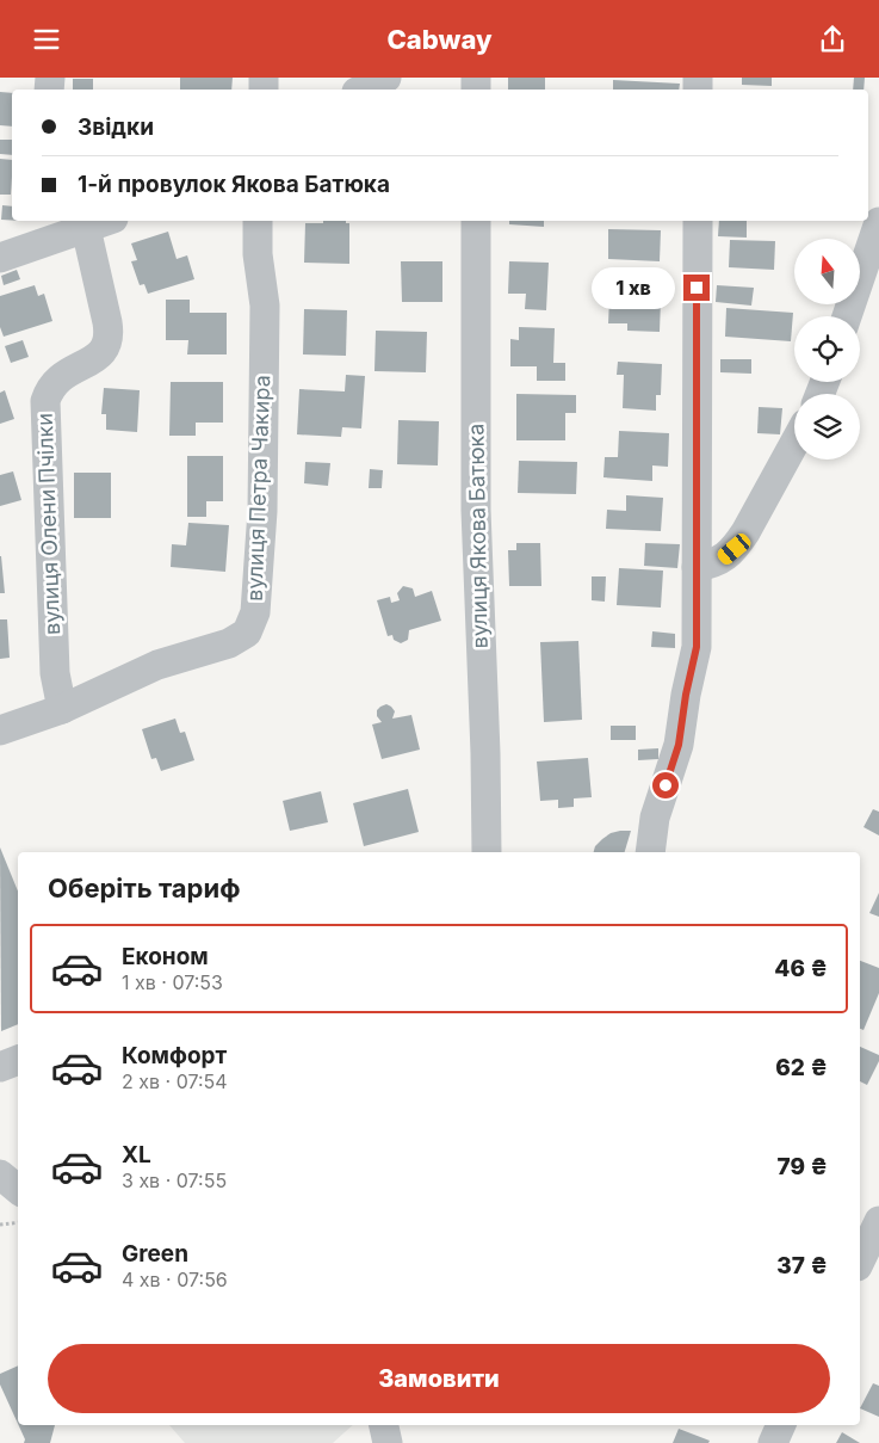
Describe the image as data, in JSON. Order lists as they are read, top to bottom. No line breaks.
{"streets":{"street":["вулиця Петра Чакира","вулиця Олени Пчілки","вулиця Якова Батюка"]},"crossings":[["вулиця Петра Чакира","вулиця Олени Пчілки"]],"north":"top","page":{"header":"Cabway","banner":["Звідки","1-й провулок Якова Батюка"],"bubble":"1 хв","heading":"Оберіть тариф","list":[{"name":"Економ","note":"1 хв · 07:53","value":"46 ₴"},{"name":"Комфорт","note":"2 хв · 07:54","value":"62 ₴"},{"name":"XL","note":"3 хв · 07:55","value":"79 ₴"},{"name":"Green","note":"4 хв · 07:56","value":"37 ₴"}],"buttons":"Замовити"}}
